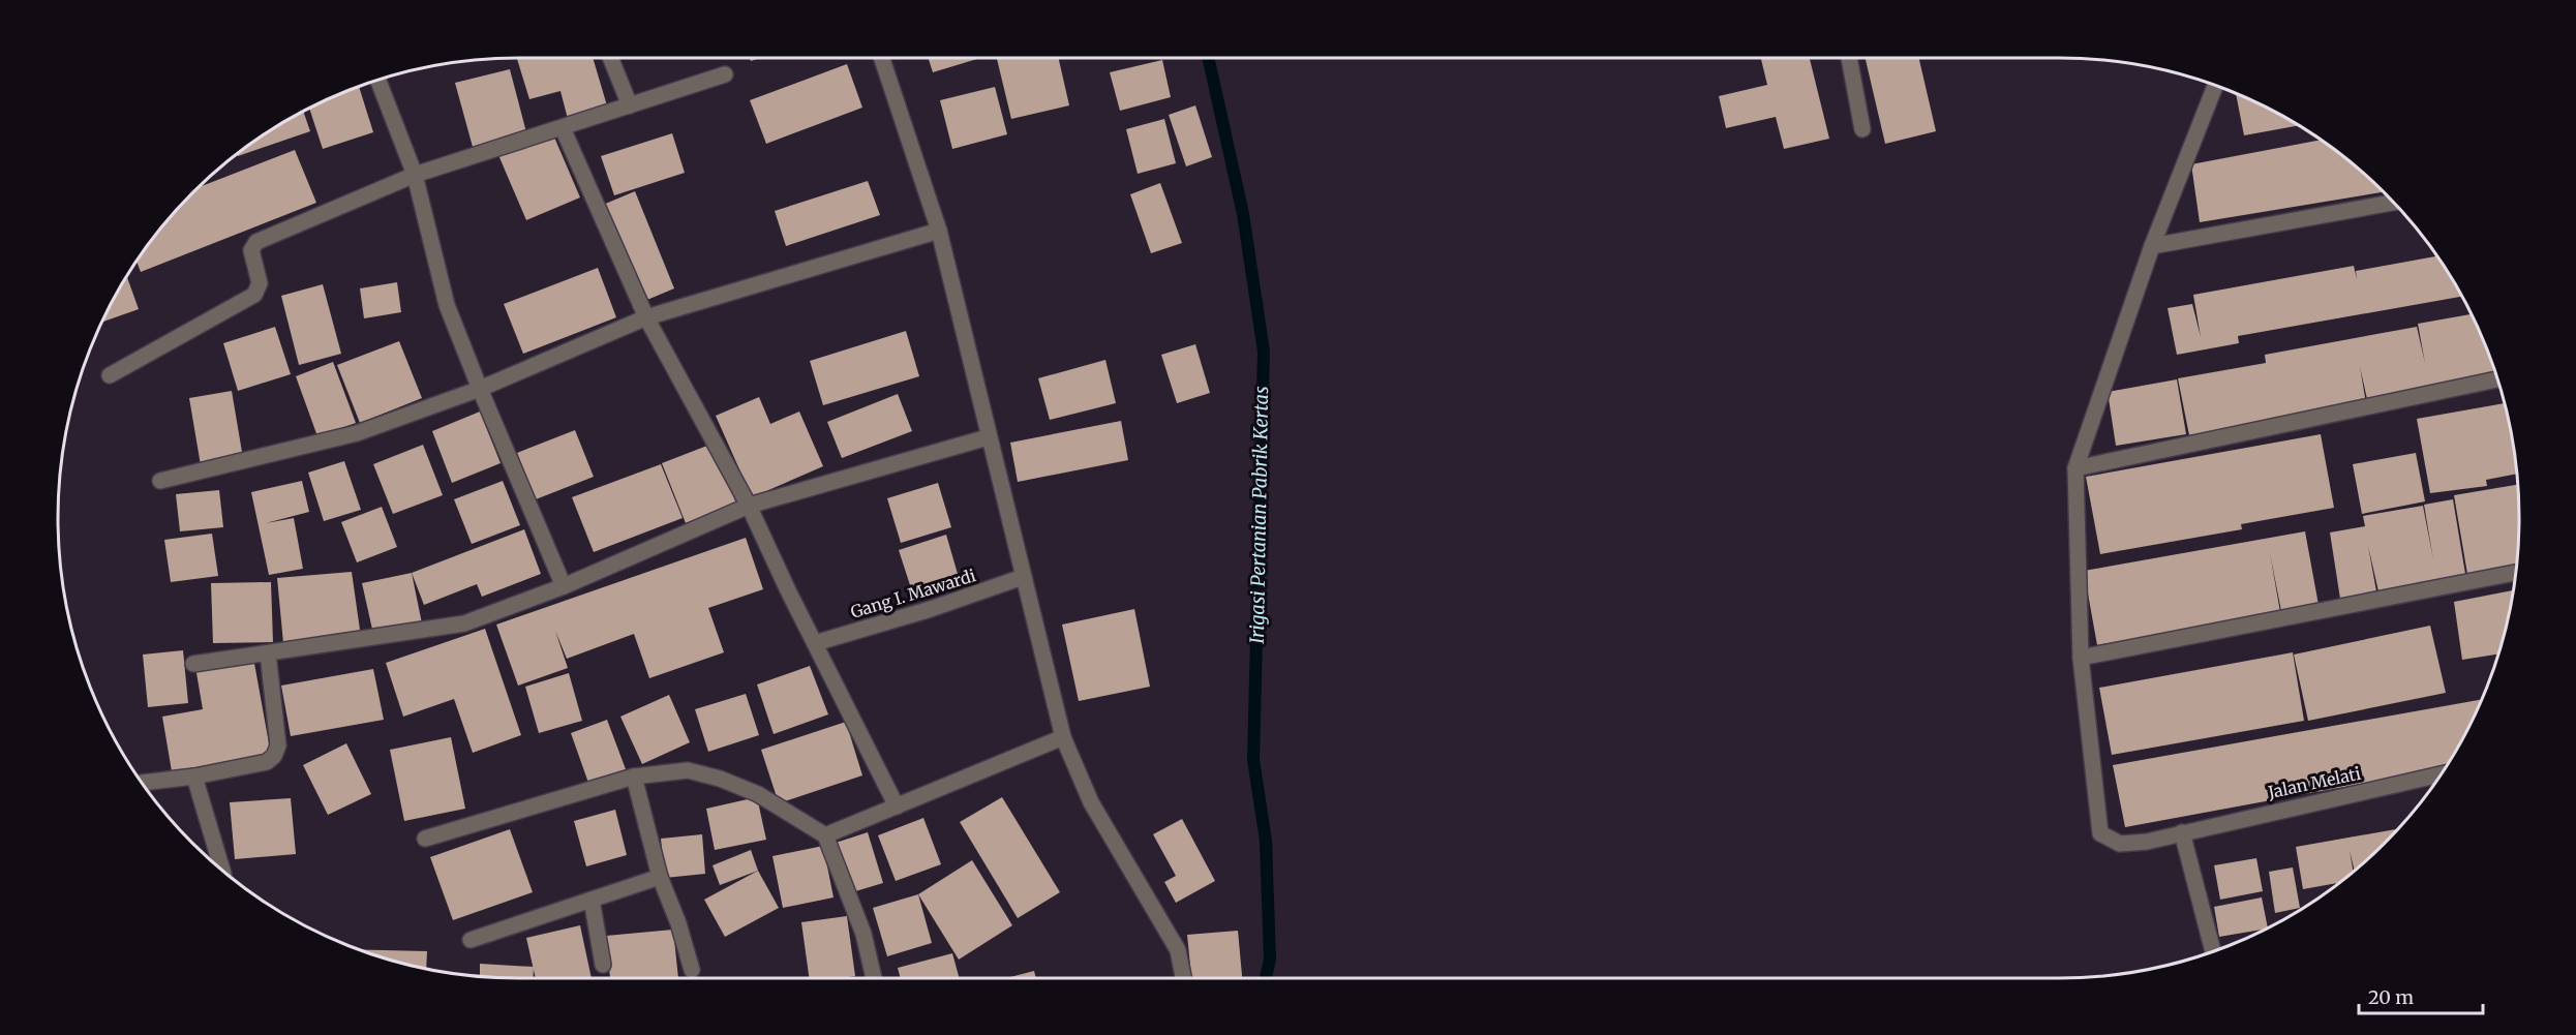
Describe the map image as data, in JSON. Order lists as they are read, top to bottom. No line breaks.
{"streets":{"street":["Gang I. Mawardi","Jalan Melati"]},"water":["Irigasi Pertanian Pabrik Kertas"],"scale_bar":"20 m"}
